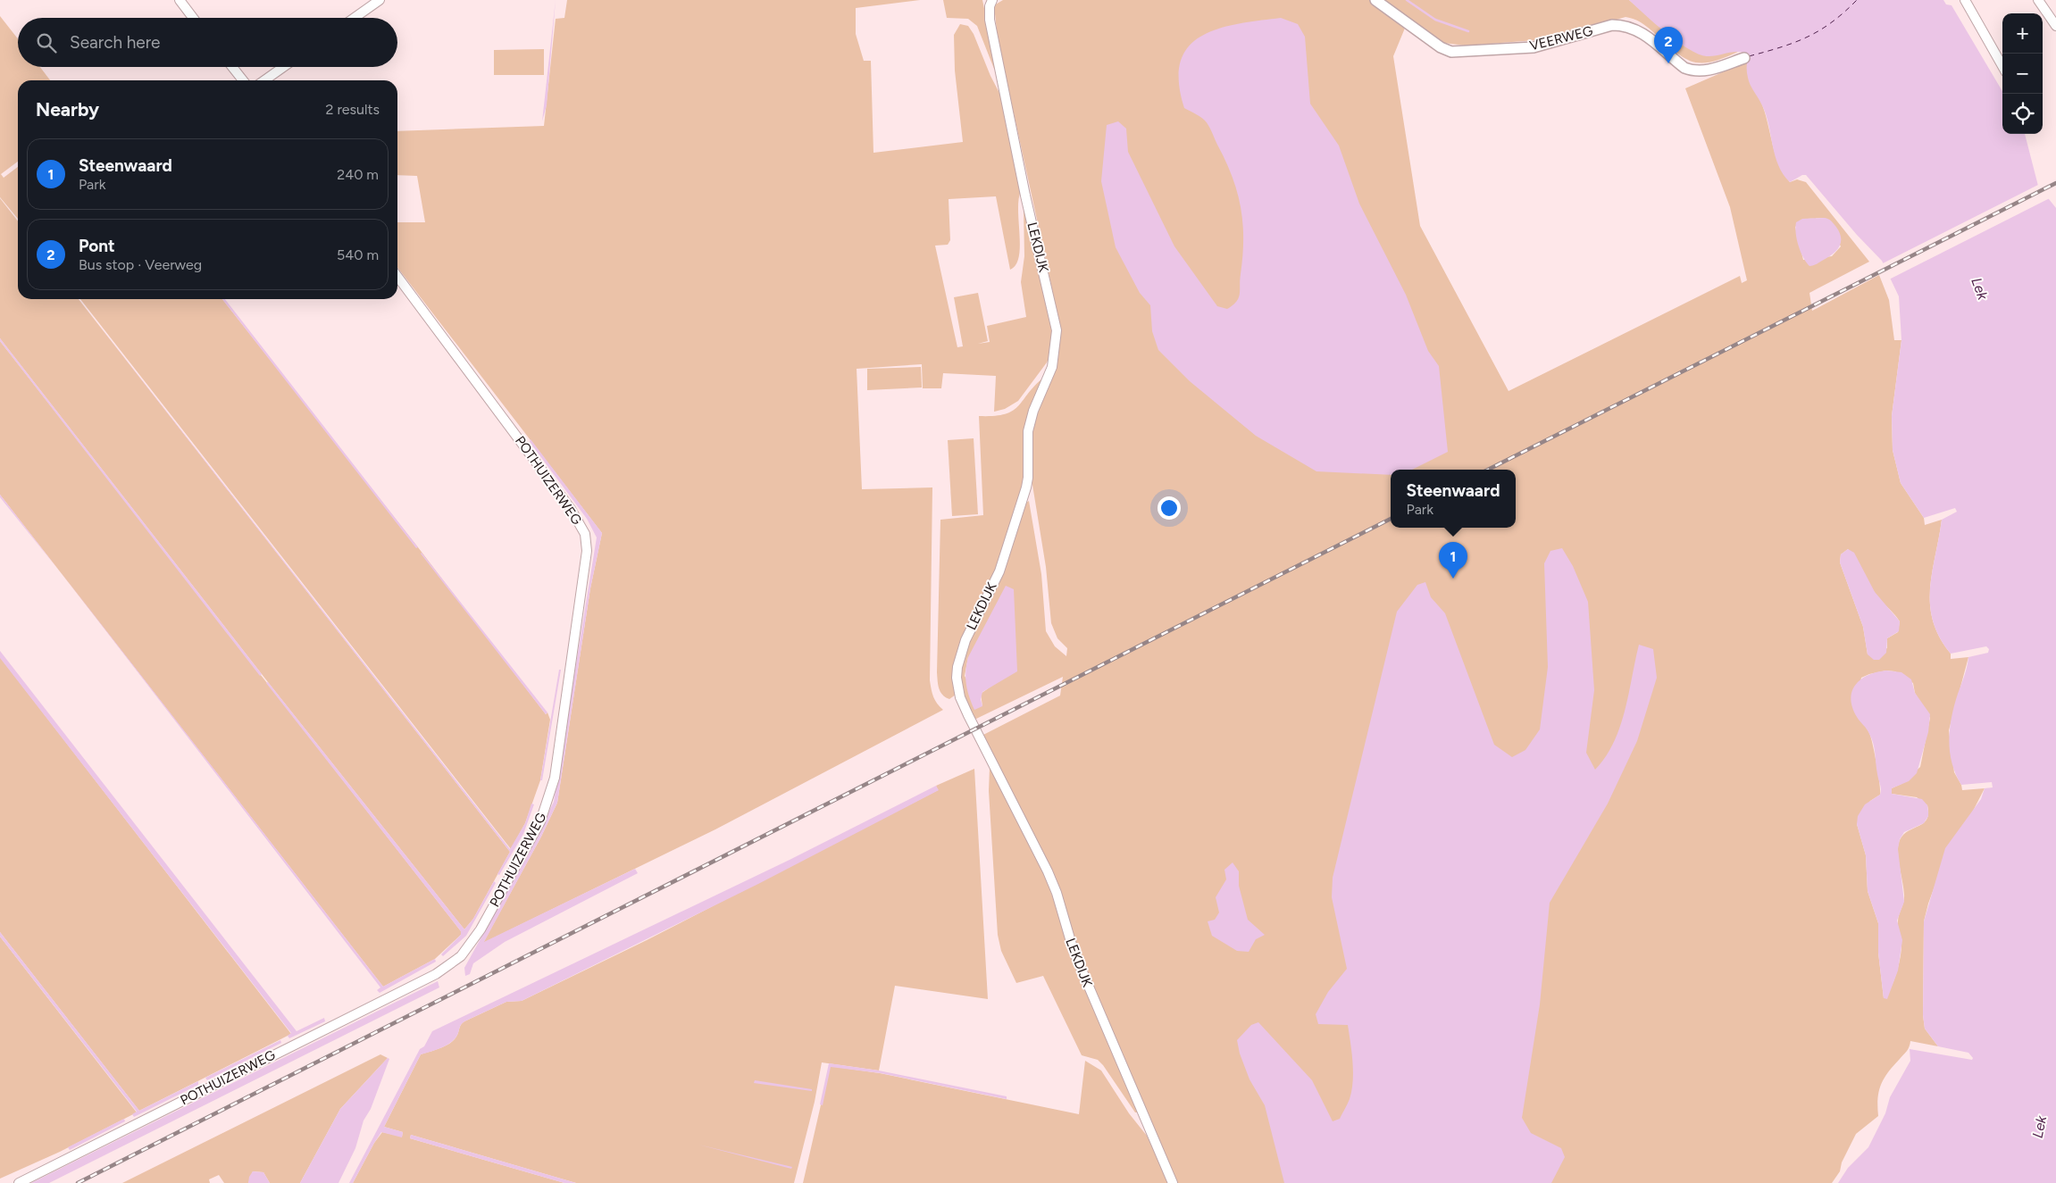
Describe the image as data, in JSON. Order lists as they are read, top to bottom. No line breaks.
{"streets":{"street":["VEERWEG","LEKDIJK","POTHUIZERWEG"]},"water":["Lek"],"page":{"map_buttons":["+","−"],"search":"Search here","pins":["2","1"],"heading":["Nearby","2 results"],"list":[{"mark":"1","name":"Steenwaard","note":"Park","value":"240 m"},{"mark":"2","name":"Pont","note":"Bus stop · Veerweg","value":"540 m"}],"popup":["Steenwaard","Park"]}}
